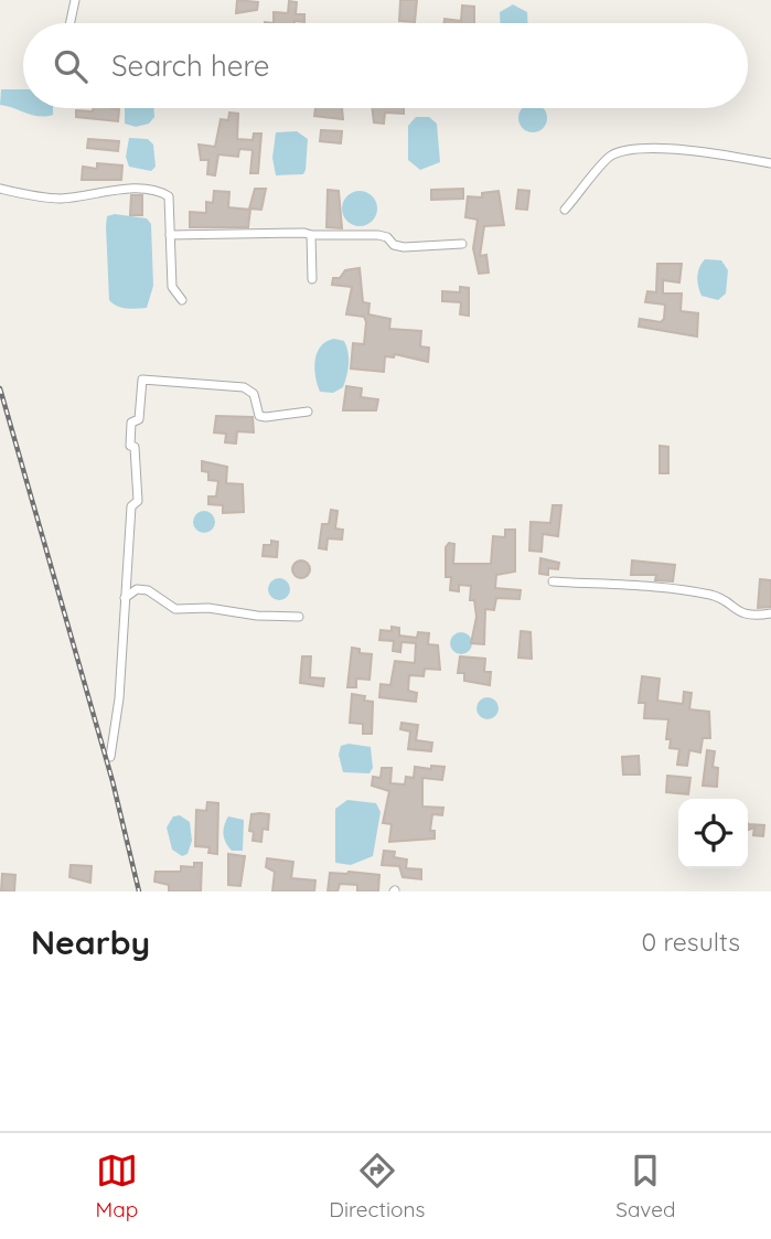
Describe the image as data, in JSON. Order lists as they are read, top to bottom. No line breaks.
{"page":{"search":"Search here","heading":["Nearby","0 results"],"nav":["Map","Directions","Saved"]}}
